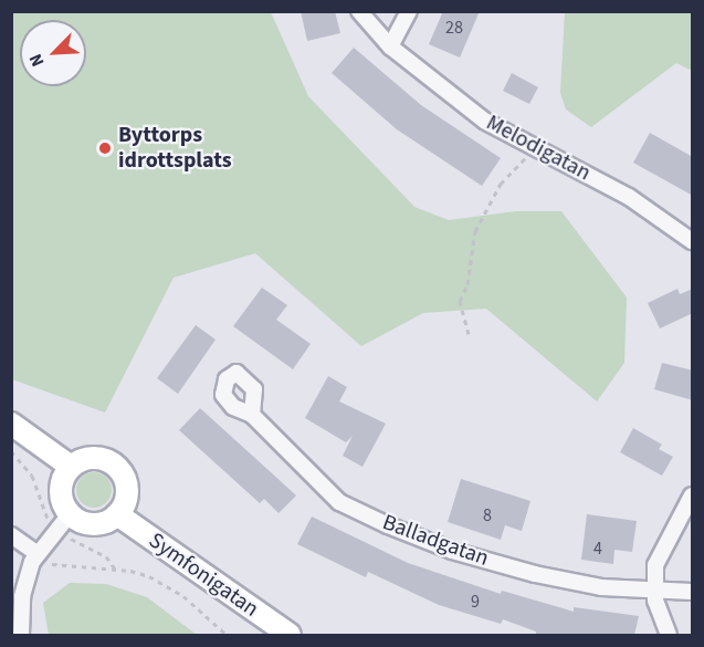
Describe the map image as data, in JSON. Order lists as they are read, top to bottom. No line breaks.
{"streets":{"street":["Melodigatan","Balladgatan","Symfonigatan"]},"places":["Byttorps idrottsplats"],"house_numbers":["28","8","4","9"],"north":"bottom left"}
